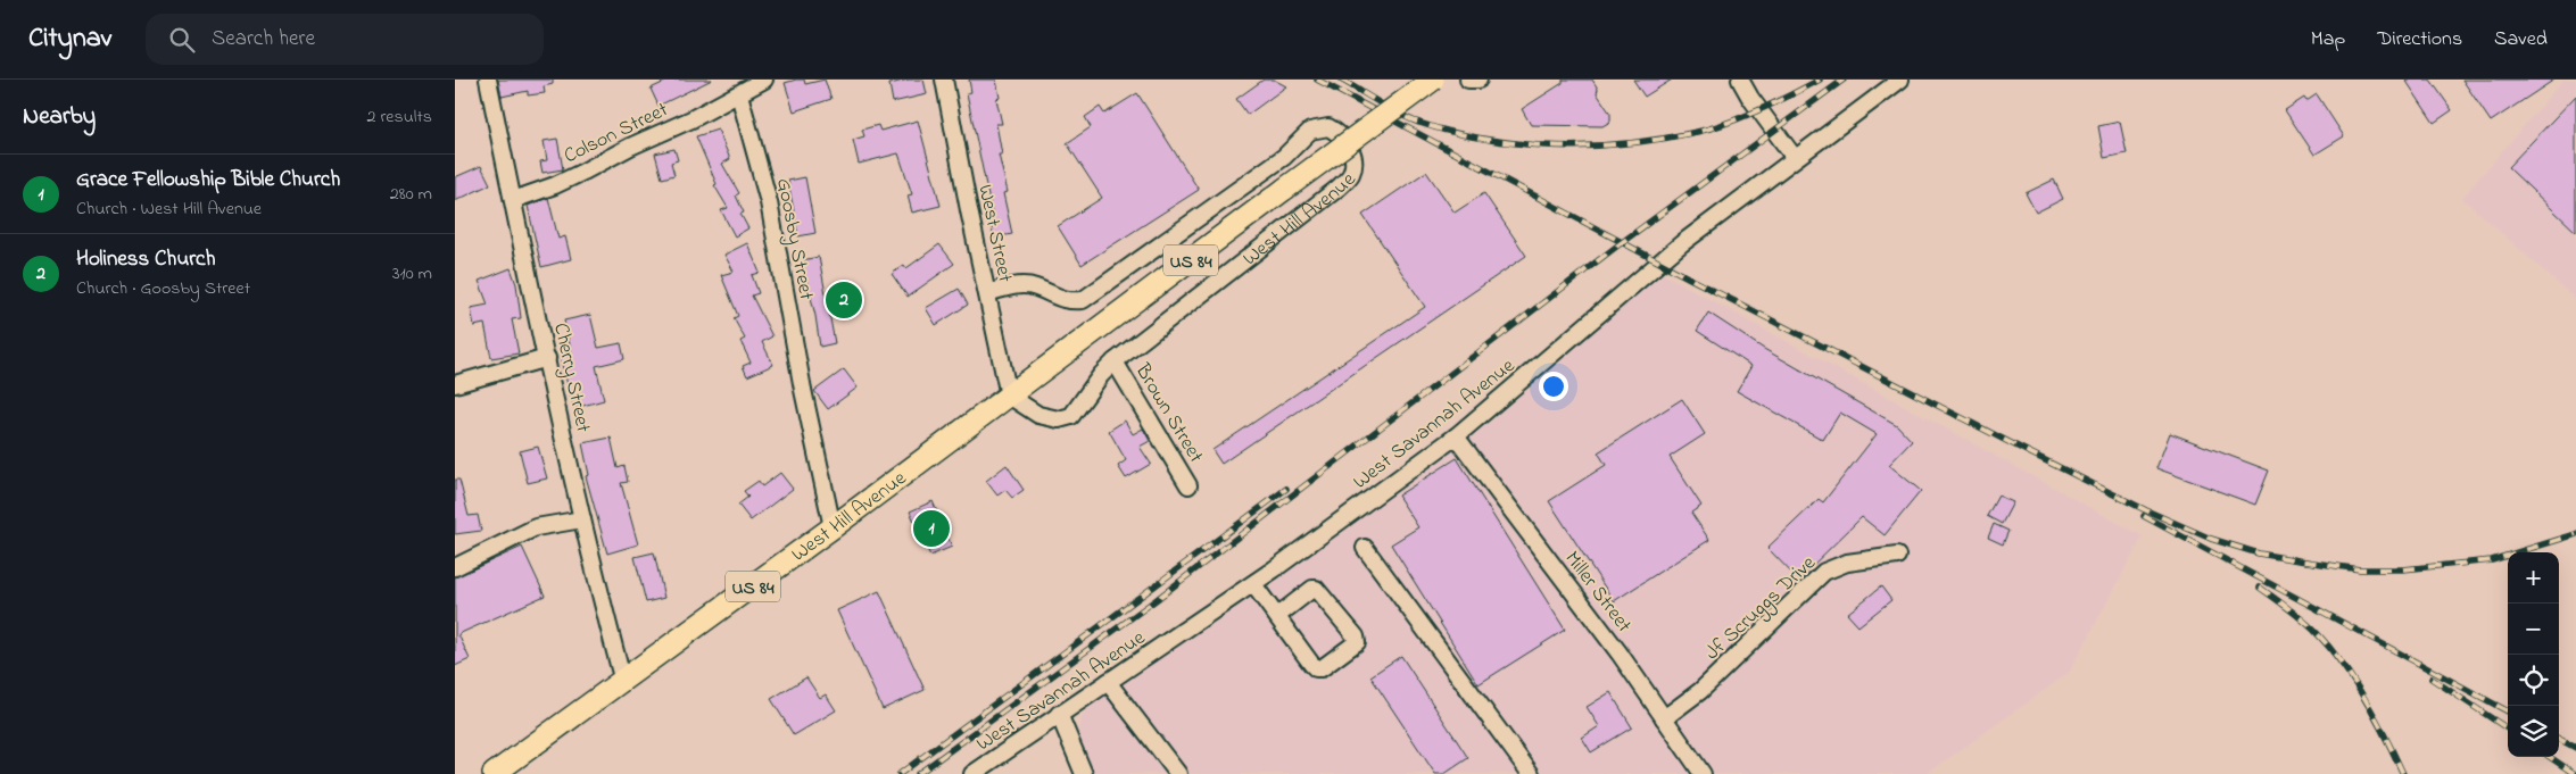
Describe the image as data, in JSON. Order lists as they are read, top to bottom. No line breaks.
{"streets":{"highway":["West Hill Avenue","US 84"],"street":["Colson Street","West Street","Goosby Street","Cherry Street","Brown Street","West Savannah Avenue","Miller Street","Jf Scruggs Drive"]},"crossings":[["Colson Street","Goosby Street"],["Colson Street","Cherry Street"],["West Hill Avenue","West Street"],["West Hill Avenue","Goosby Street"],["West Hill Avenue","Cherry Street"],["West Hill Avenue","Brown Street"],["West Savannah Avenue","Miller Street"],["Miller Street","Jf Scruggs Drive"]],"page":{"header":"Citynav","search":"Search here","nav":["Map","Directions","Saved"],"heading":["Nearby","2 results"],"list":[{"mark":"1","name":"Grace Fellowship Bible Church","note":"Church · West Hill Avenue","value":"280 m"},{"mark":"2","name":"Holiness Church","note":"Church · Goosby Street","value":"310 m"}],"pins":["2","1"],"map_buttons":["+","−"]}}
